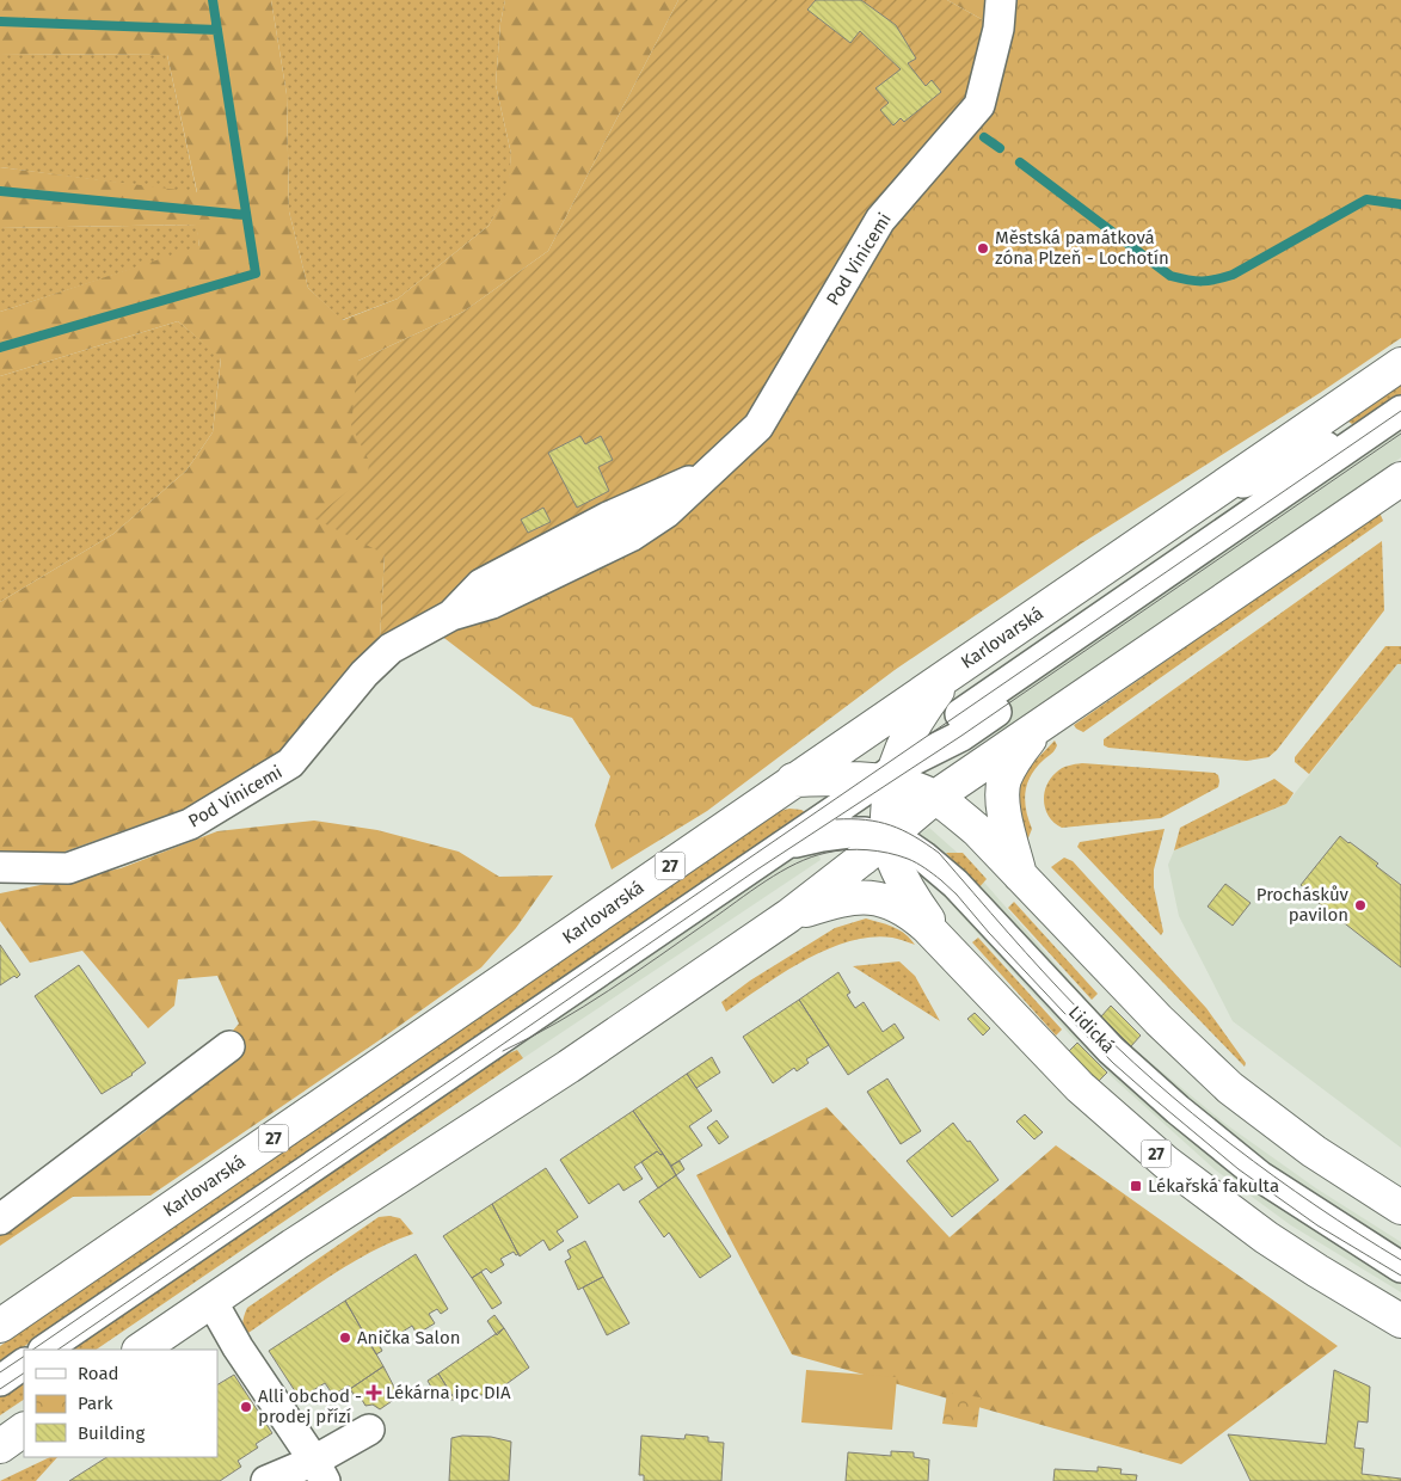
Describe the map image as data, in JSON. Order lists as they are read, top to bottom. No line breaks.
{"streets":{"main road":["Karlovarská","27"],"street":["Pod Vinicemi","Lidická"]},"places":{"other":["Městská památková zóna Plzeň - Lochotín","Procháskův pavilon","Anička Salon","Alli obchod - prodej přízí"],"transit":["Lékařská fakulta"],"health":["Lékárna ipc DIA"]},"legend":["Road","Park","Building"]}
